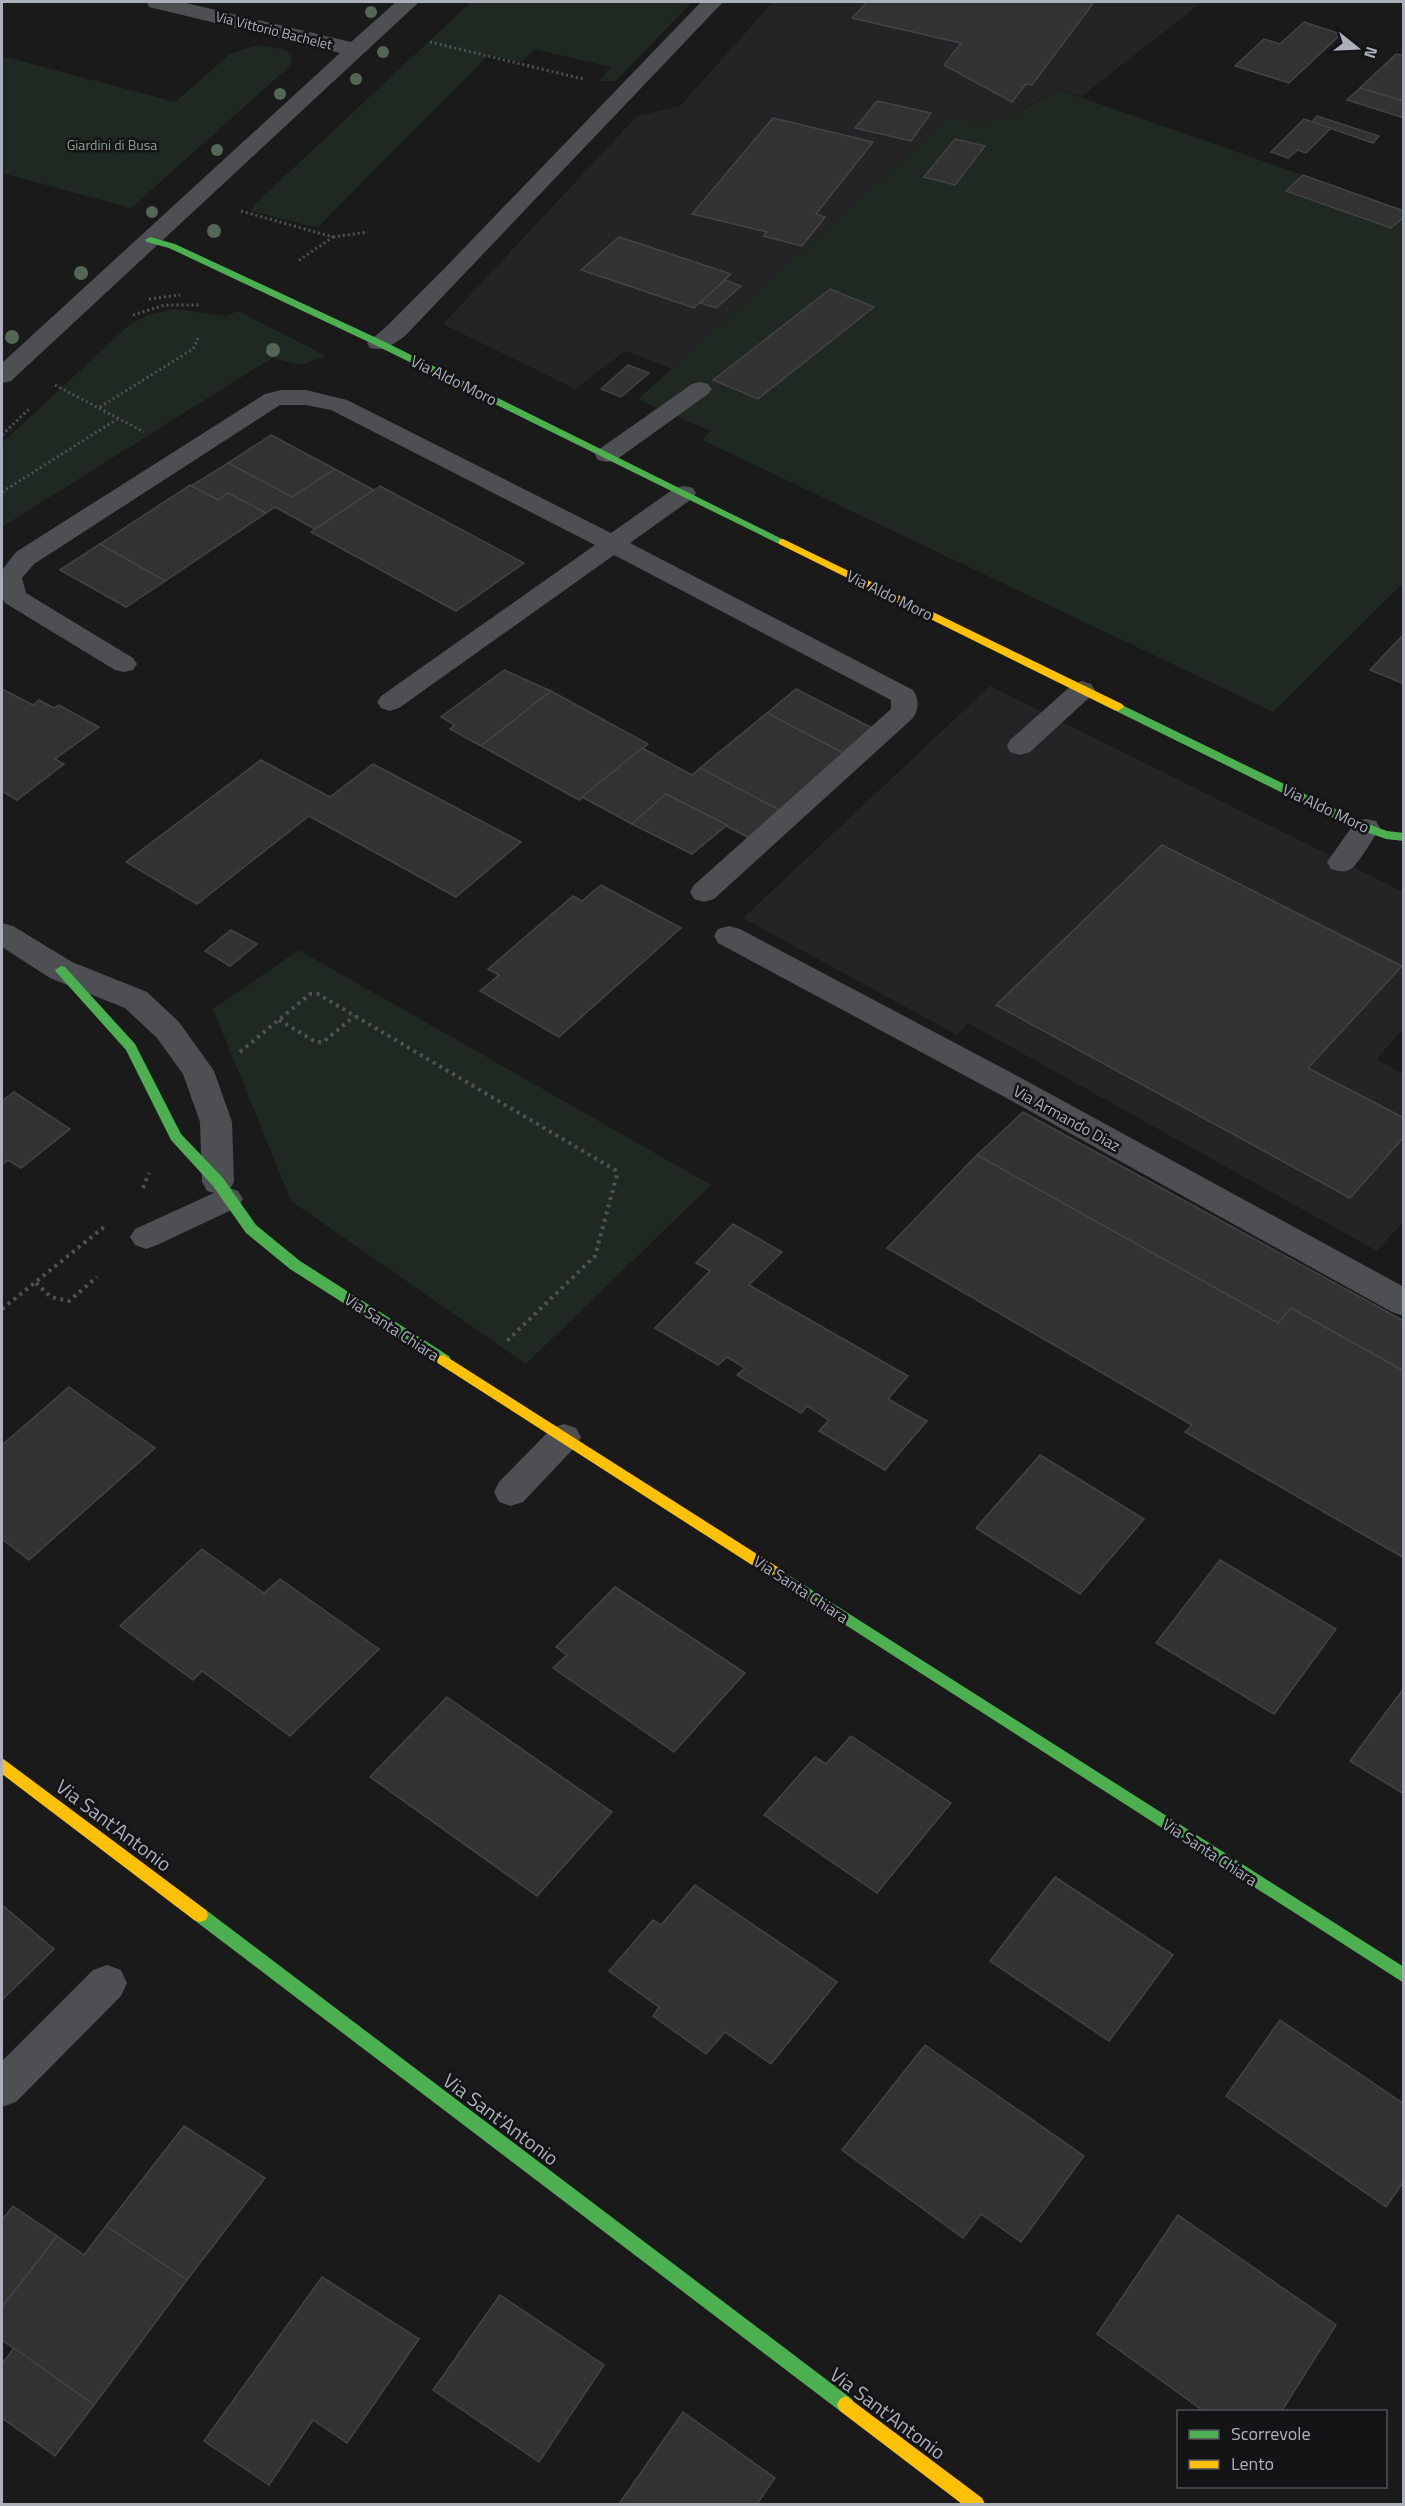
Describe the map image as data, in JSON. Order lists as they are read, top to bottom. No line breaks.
{"streets":{"street":["Via Vittorio Bachelet","Via Aldo Moro","Via Armando Diaz","Via Santa Chiara","Via Sant'Antonio"]},"parks":["Giardini di Busa"],"legend":["Scorrevole","Lento"],"north":"right"}
